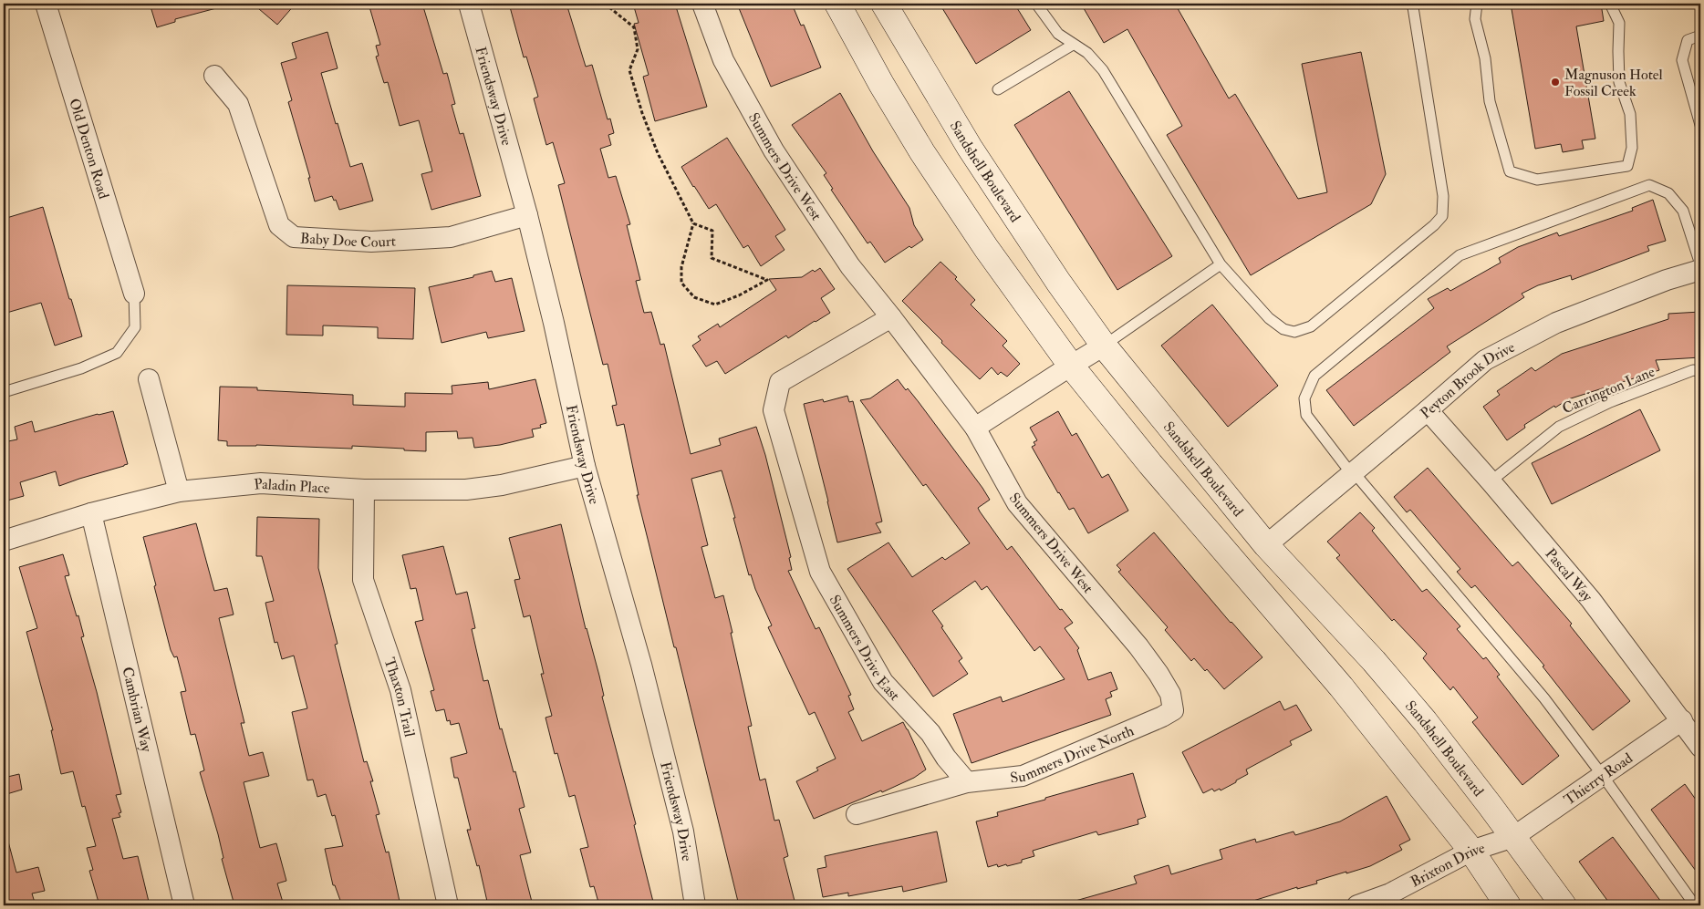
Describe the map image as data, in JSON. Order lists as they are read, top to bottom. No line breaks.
{"streets":{"street":["Friendsway Drive","Old Denton Road","Summers Drive West","Sandshell Boulevard","Baby Doe Court","Peyton Brook Drive","Paladin Place","Pascal Way","Summers Drive East","Thaxton Trail","Cambrian Way","Summers Drive North","Thierry Road","Brixton Drive"],"lane":["Carrington Lane"]},"crossings":[["Friendsway Drive","Baby Doe Court"],["Friendsway Drive","Paladin Place"],["Summers Drive West","Summers Drive East"],["Summers Drive West","Summers Drive North"],["Sandshell Boulevard","Peyton Brook Drive"],["Sandshell Boulevard","Thierry Road"],["Sandshell Boulevard","Brixton Drive"],["Peyton Brook Drive","Pascal Way"],["Carrington Lane","Pascal Way"],["Paladin Place","Thaxton Trail"],["Paladin Place","Cambrian Way"],["Pascal Way","Thierry Road"],["Summers Drive East","Summers Drive North"],["Thierry Road","Brixton Drive"]],"places":["Magnuson Hotel Fossil Creek"]}
